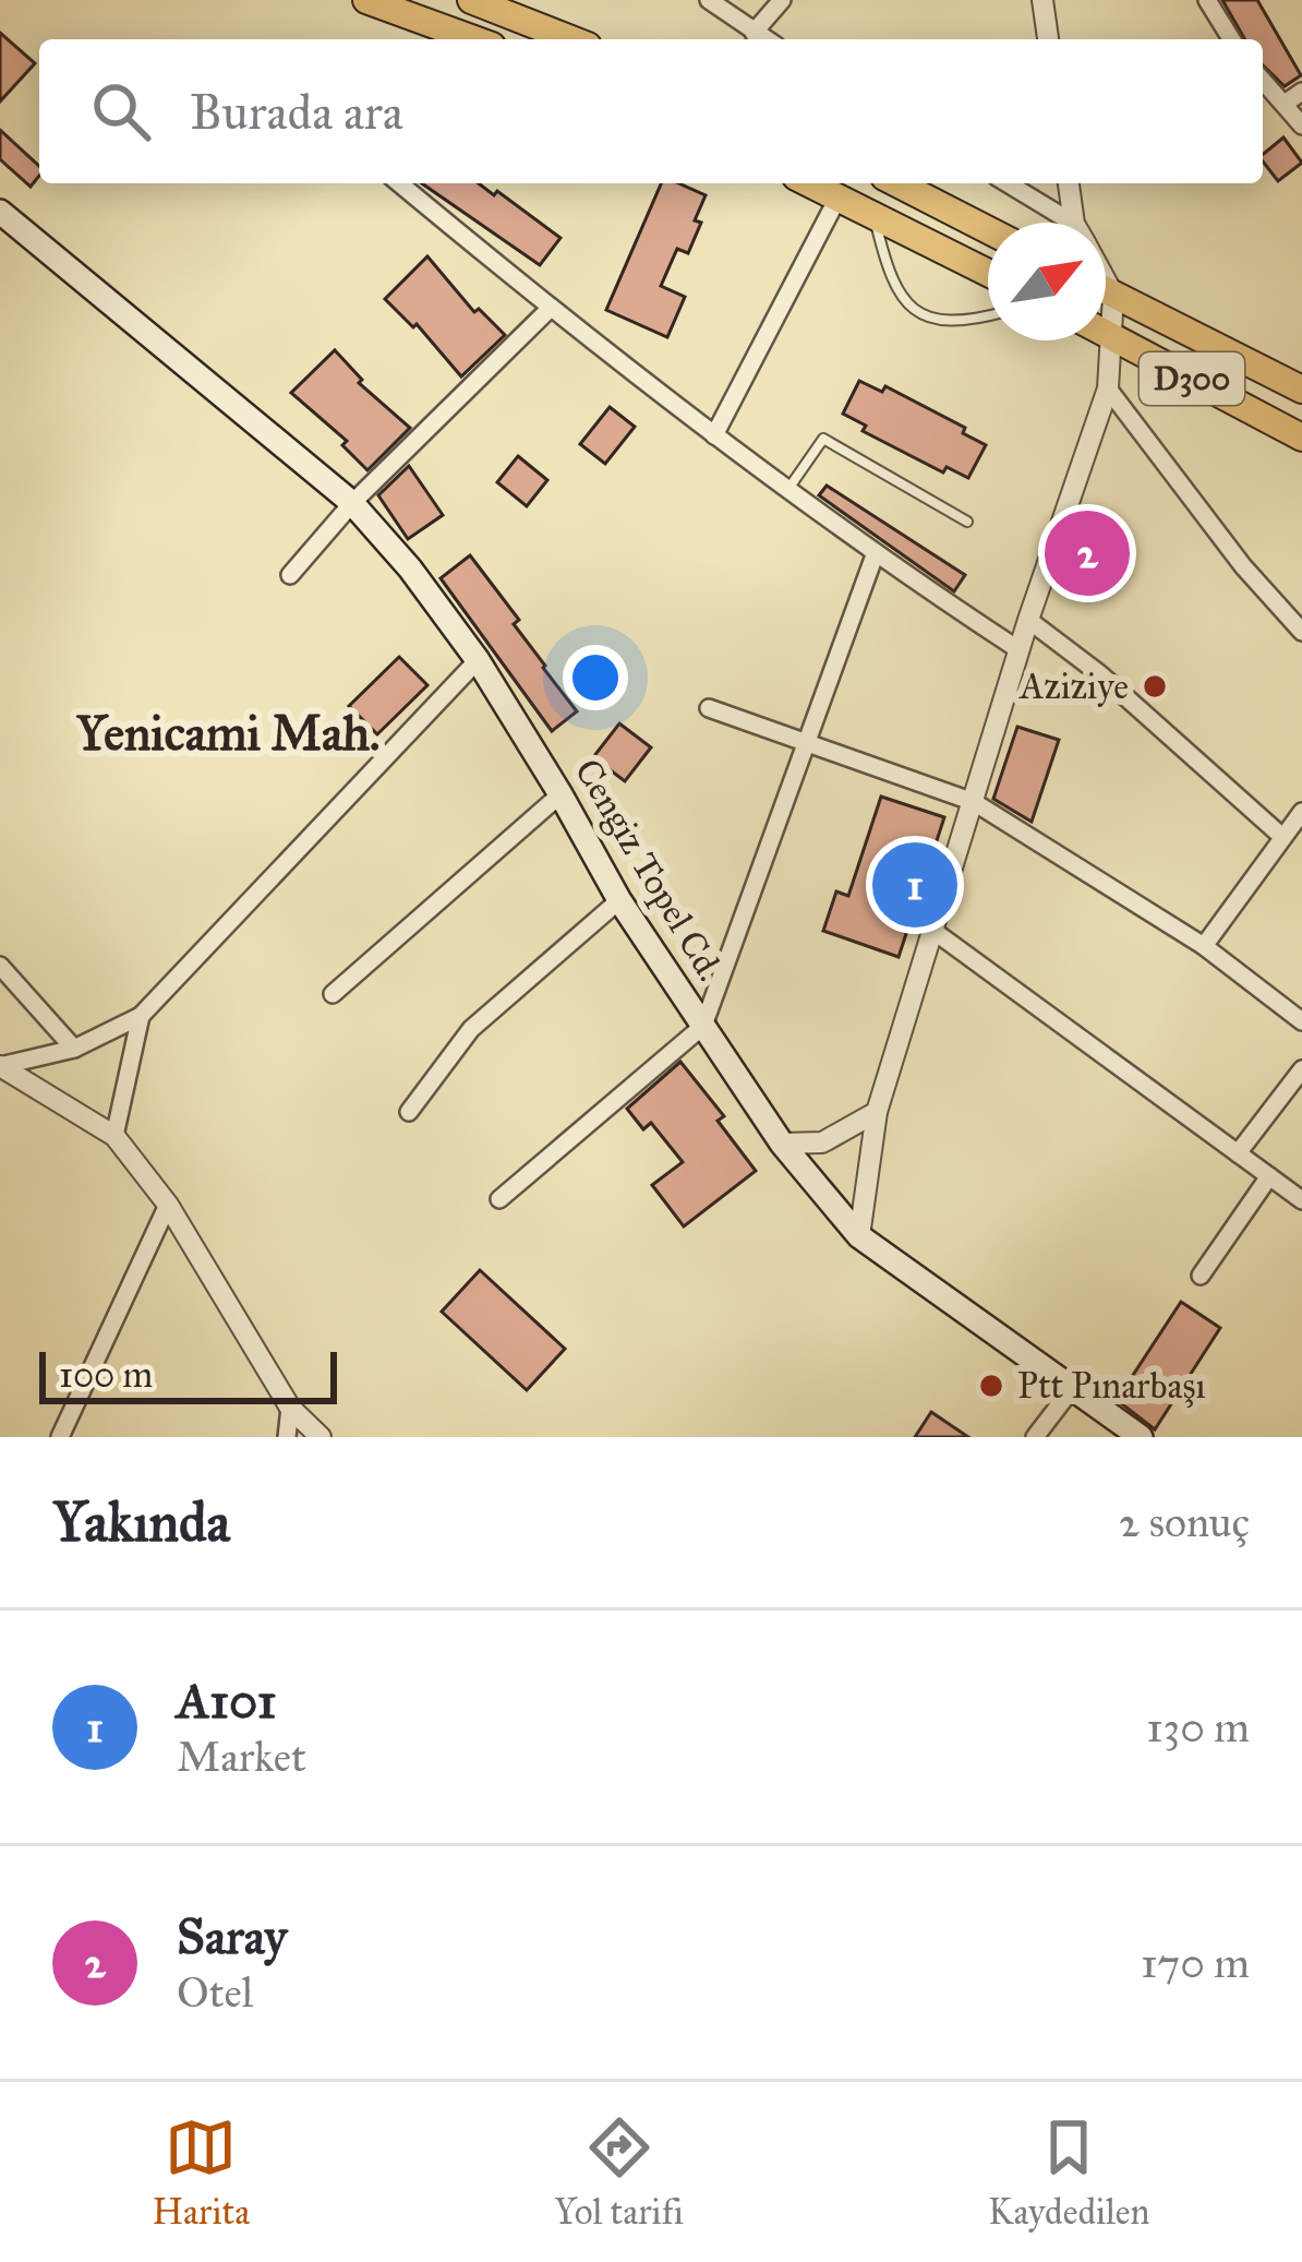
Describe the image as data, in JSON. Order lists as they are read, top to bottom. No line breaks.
{"streets":{"highway":["D300"],"main road":["Cengiz Topel Cd."]},"districts":["Yenicami Mah."],"places":["Aziziye","Ptt Pınarbaşı"],"scale_bar":"100 m","north":"top right","page":{"search":"Burada ara","pins":["2","1"],"scale":"100 m","heading":["Yakında","2 sonuç"],"list":[{"mark":"1","name":"A101","note":"Market","value":"130 m"},{"mark":"2","name":"Saray","note":"Otel","value":"170 m"}],"nav":["Harita","Yol tarifi","Kaydedilen"]}}
